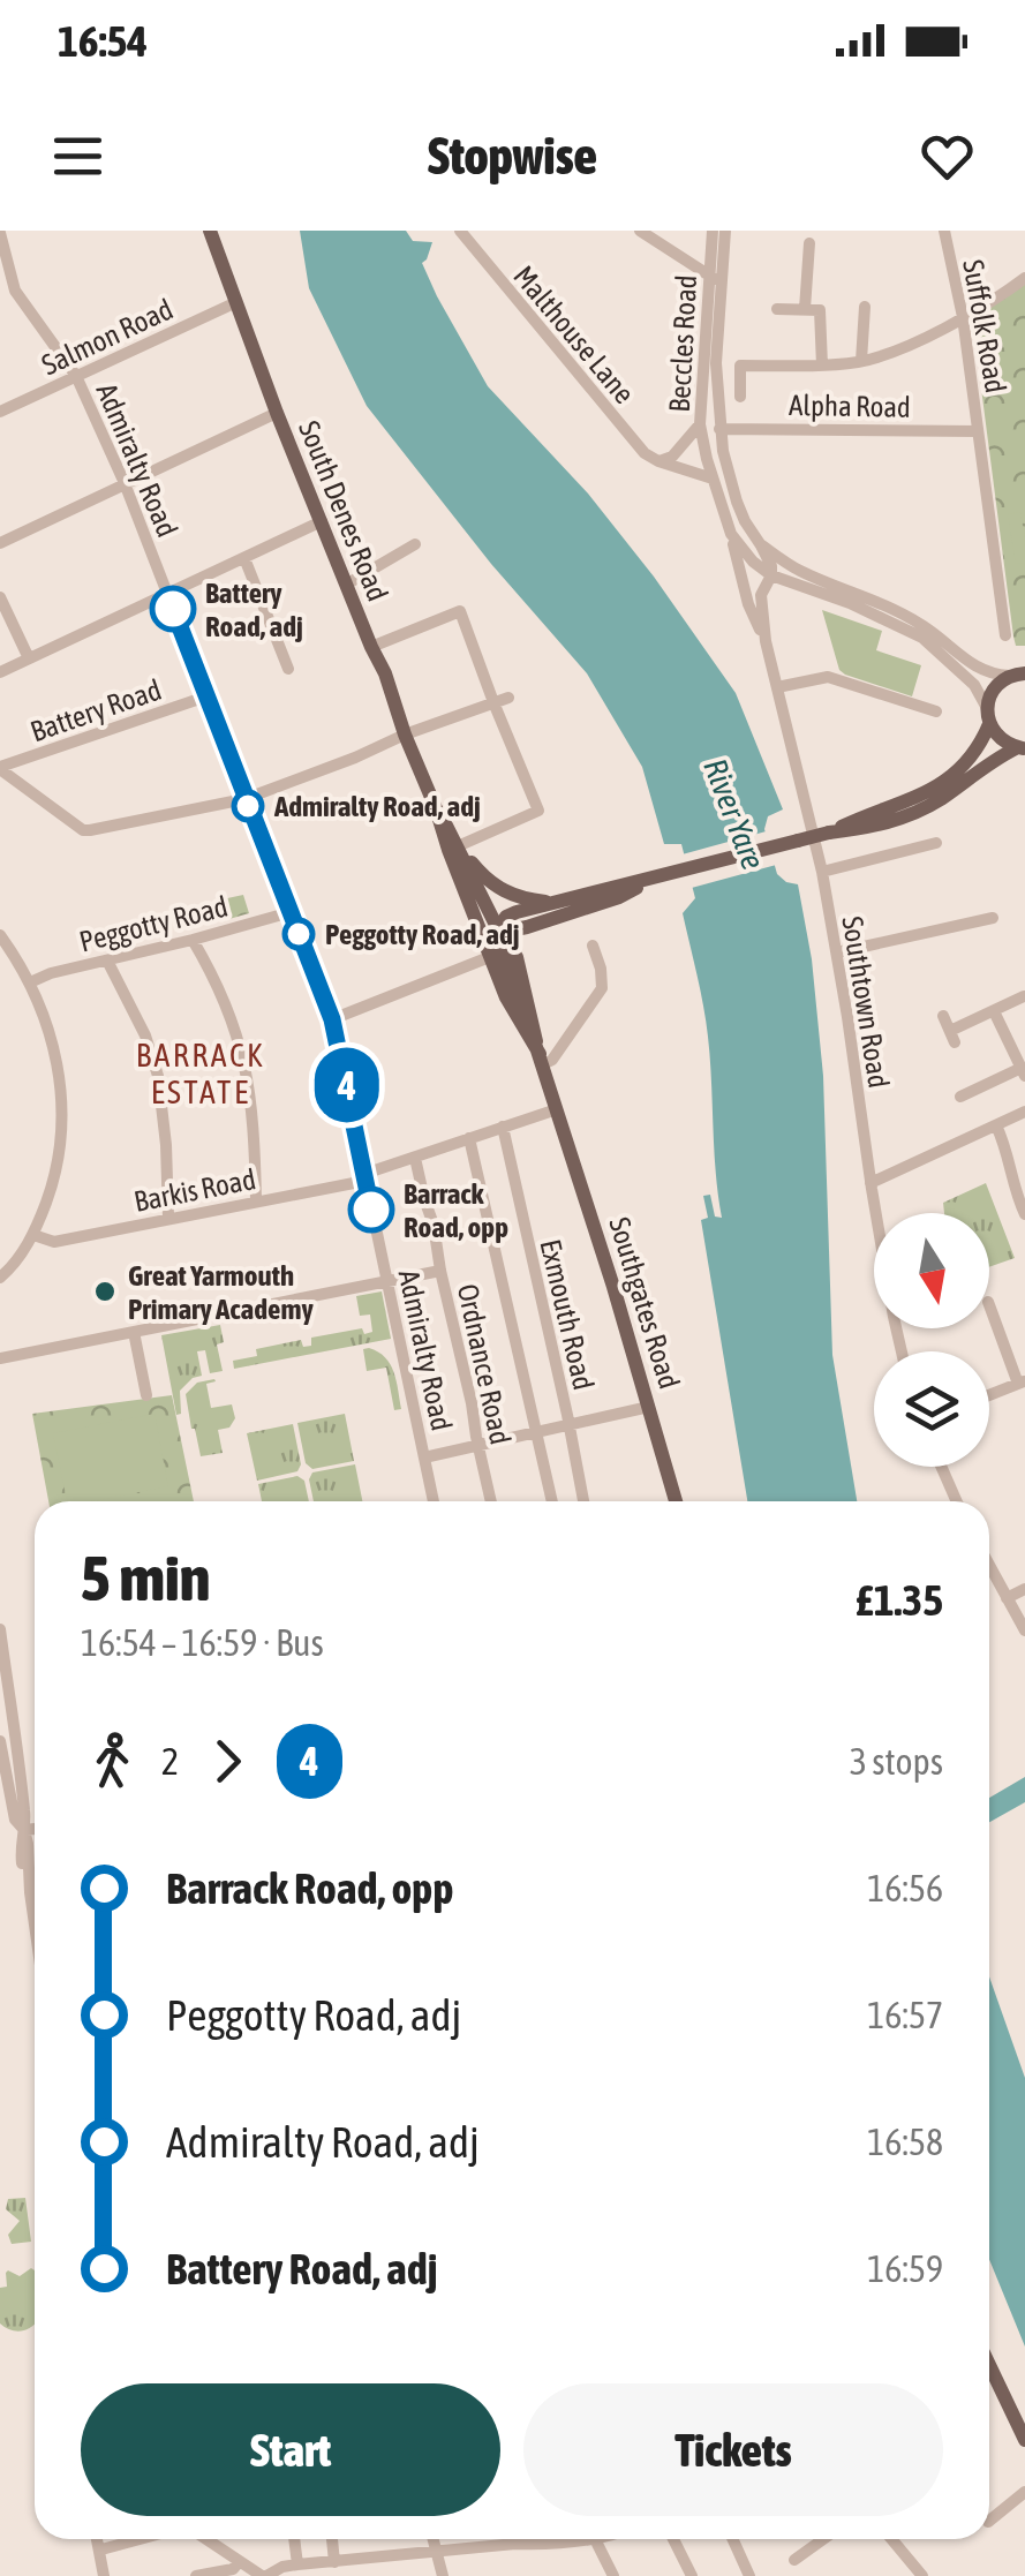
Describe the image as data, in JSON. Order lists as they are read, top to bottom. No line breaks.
{"streets":{"main road":["South Denes Road","Southgates Road"],"street":["Suffolk Road","Malthouse Lane","Salmon Road","Beccles Road","Alpha Road","Admiralty Road","Battery Road","Peggotty Road","Southtown Road","Barkis Road","Exmouth Road","Ordnance Road"]},"crossings":[["Suffolk Road","Alpha Road"],["Malthouse Lane","Beccles Road"],["Salmon Road","Admiralty Road"],["Salmon Road","South Denes Road"],["Beccles Road","Alpha Road"],["Beccles Road","Southtown Road"],["Admiralty Road","Battery Road"],["Admiralty Road","Peggotty Road"],["Admiralty Road","Barkis Road"],["South Denes Road","Barkis Road"],["South Denes Road","Southgates Road"],["Barkis Road","Southgates Road"],["Barkis Road","Exmouth Road"],["Barkis Road","Ordnance Road"]],"districts":["BARRACK ESTATE"],"water":["River Yare"],"places":["Battery Road, adj","Admiralty Road, adj","Peggotty Road, adj","Barrack Road, opp","Great Yarmouth Primary Academy"],"lines":["bus line 4"],"north":"bottom","page":{"status":"16:54","header":"Stopwise","on_map":"4","heading":["5 min","16:54 – 16:59 · Bus","£1.35"],"legs":["2","4","3 stops"],"list":[{"name":"Barrack Road, opp","value":"16:56"},{"name":"Peggotty Road, adj","value":"16:57"},{"name":"Admiralty Road, adj","value":"16:58"},{"name":"Battery Road, adj","value":"16:59"}],"buttons":["Start","Tickets"]}}
